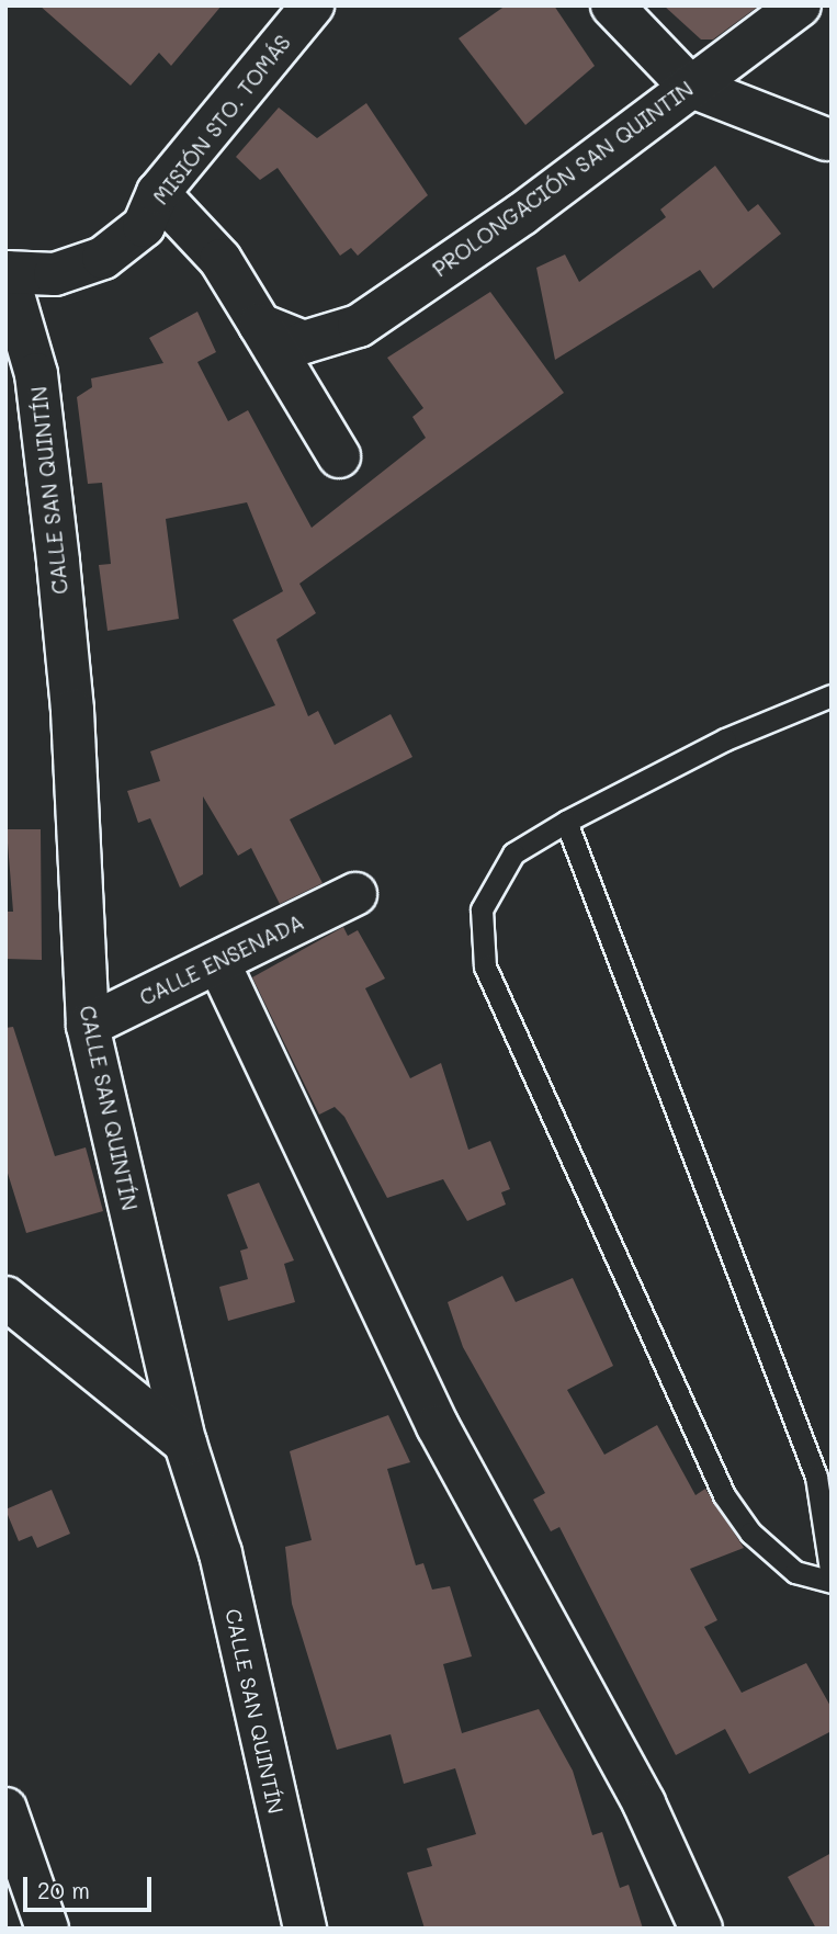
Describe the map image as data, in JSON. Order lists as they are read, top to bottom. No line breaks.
{"streets":{"street":["MISIÓN STO. TOMÁS","PROLONGACIÓN SAN QUINTIN","CALLE SAN QUINTÍN","CALLE ENSENADA"]},"crossings":[["MISIÓN STO. TOMÁS","CALLE SAN QUINTÍN"],["CALLE SAN QUINTÍN","CALLE ENSENADA"]],"scale_bar":"20 m"}
